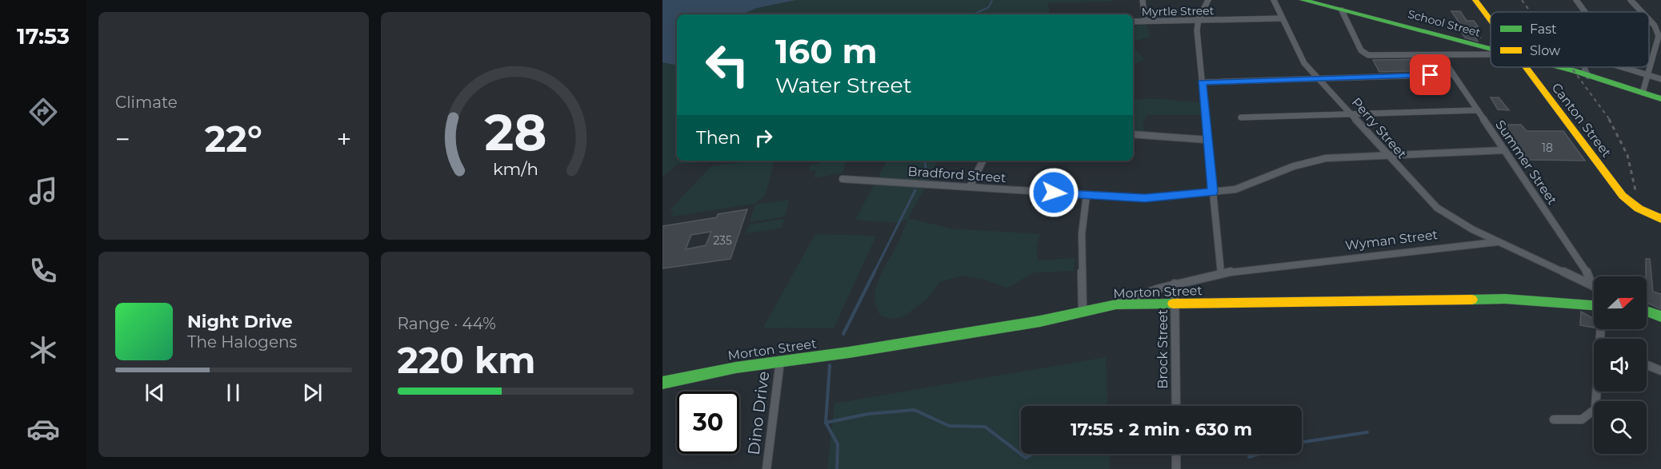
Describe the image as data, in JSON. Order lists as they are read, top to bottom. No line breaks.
{"streets":{"street":["Myrtle Street","School Street","Canton Street","Perry Street","Summer Street","Bradford Street","Wyman Street","Morton Street","Brock Street","Dino Drive"]},"crossings":[["Myrtle Street","Perry Street"],["Perry Street","Bradford Street"],["Perry Street","Wyman Street"],["Summer Street","Bradford Street"],["Summer Street","Wyman Street"],["Wyman Street","Morton Street"],["Wyman Street","Brock Street"],["Morton Street","Brock Street"],["Morton Street","Dino Drive"]],"house_numbers":["18","235"],"legend":["Fast","Slow"],"north":"right","page":{"tabs":"17:53","tile":["Climate",["Range · 44%","220 km"]],"turn":["160 m","Water Street"],"then":"Then","heat":["−","22°","+"],"song":["Night Drive","The Halogens"],"limit":"30","trip":"17:55 · 2 min · 630 m","gauge":["28","km/h"]}}
